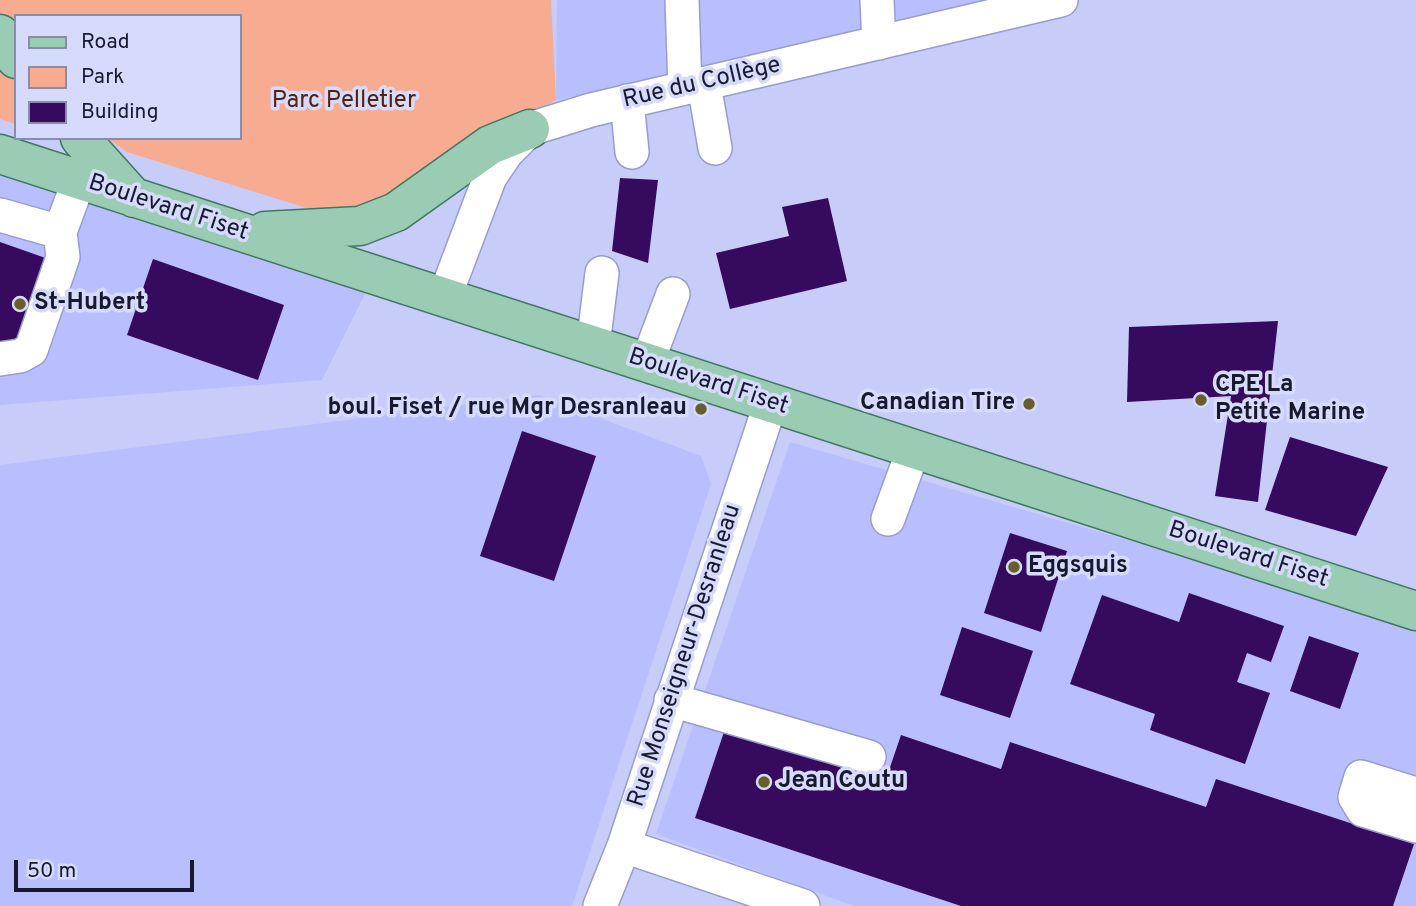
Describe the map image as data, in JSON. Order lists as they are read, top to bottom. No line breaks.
{"streets":{"main road":["Boulevard Fiset"],"street":["Rue du Collège","Rue Monseigneur-Desranleau"]},"crossings":[["Rue du Collège","Boulevard Fiset"],["Boulevard Fiset","Rue Monseigneur-Desranleau"]],"parks":["Parc Pelletier"],"places":["St-Hubert","CPE La Petite Marine","Canadian Tire","boul. Fiset / rue Mgr Desranleau","Eggsquis","Jean Coutu"],"legend":["Road","Park","Building"],"scale_bar":"50 m"}
